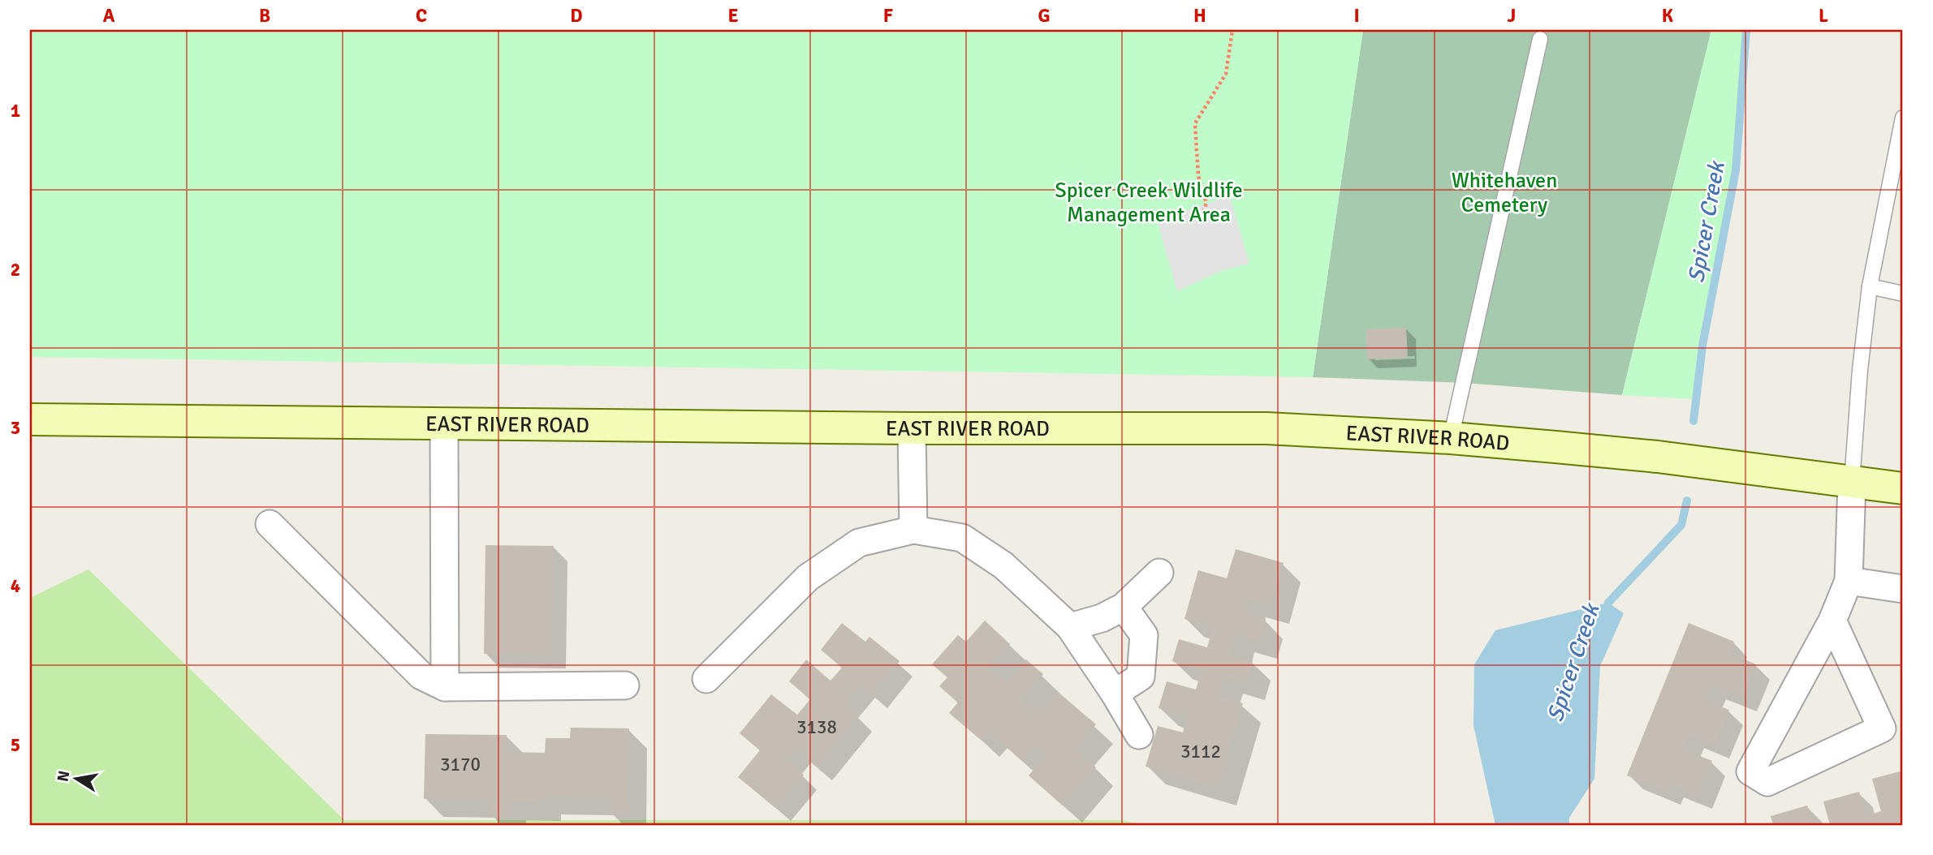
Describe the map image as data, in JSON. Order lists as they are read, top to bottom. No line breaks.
{"streets":{"main road":["EAST RIVER ROAD"]},"water":["Spicer Creek"],"parks":["Whitehaven Cemetery","Spicer Creek Wildlife Management Area"],"house_numbers":["3138","3112","3170"],"north":"left","grid":{"columns":["A","B","C","D","E","F","G","H","I","J","K","L"],"rows":["1","2","3","4","5"]}}
